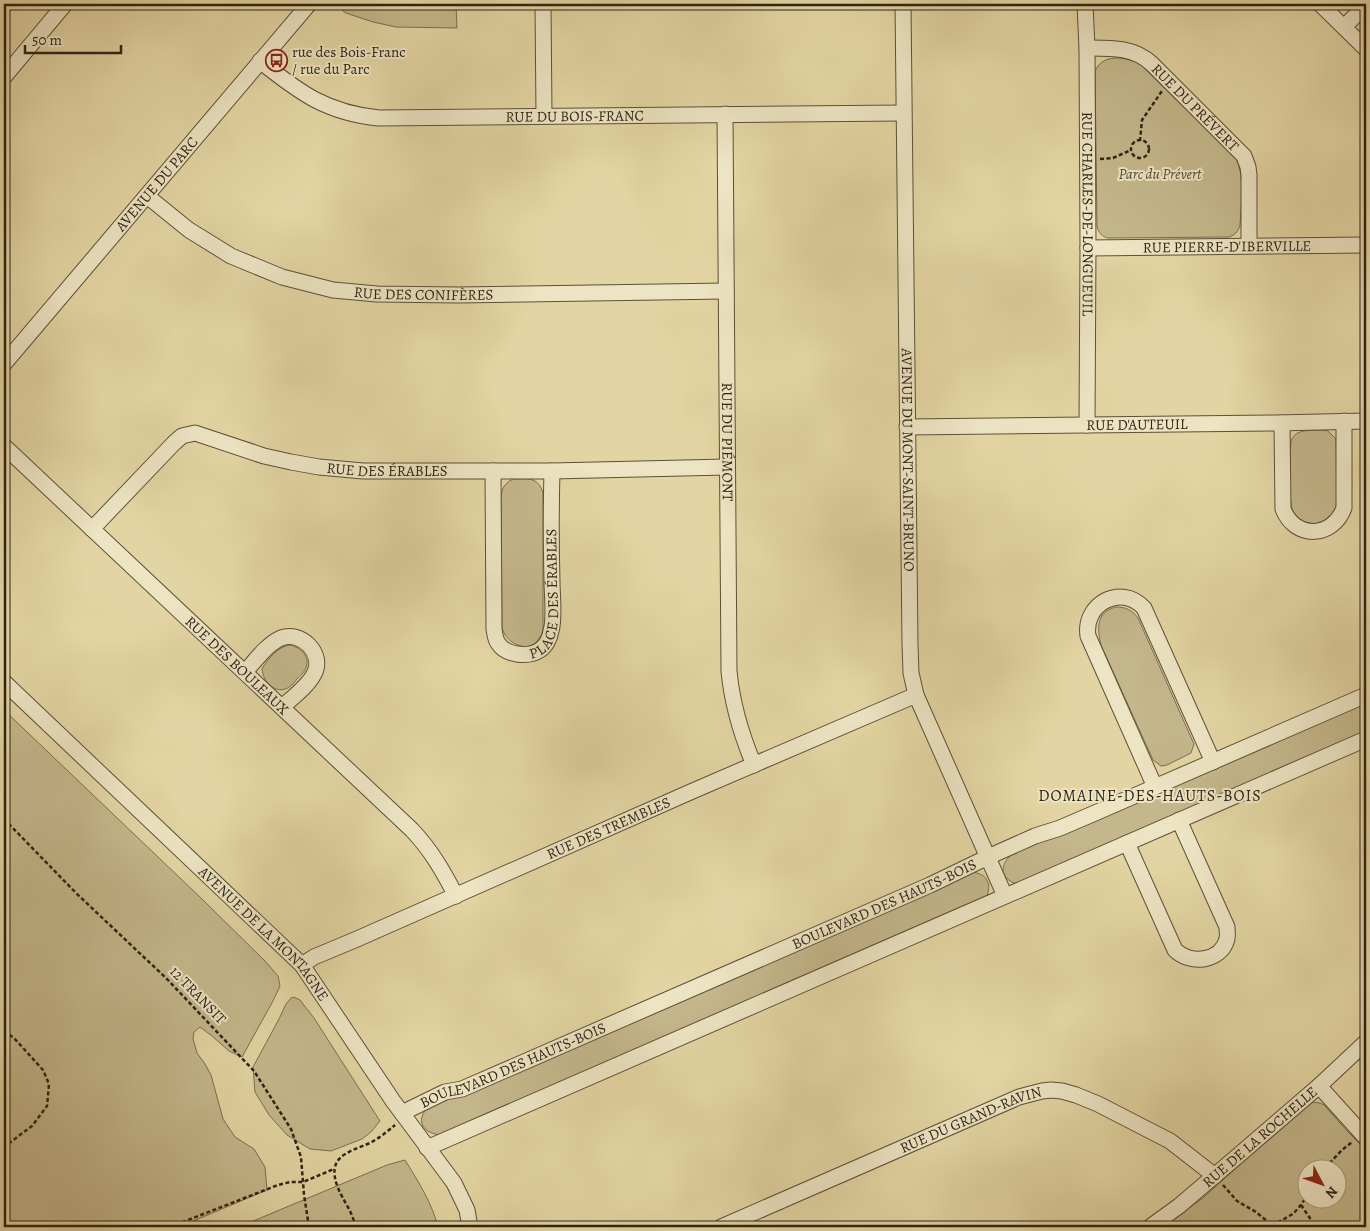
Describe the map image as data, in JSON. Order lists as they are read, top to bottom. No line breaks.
{"streets":{"street":["RUE DU PRÉVERT","RUE DU BOIS-FRANC","AVENUE DU PARC","RUE CHARLES-DE-LONGUEUIL","RUE PIERRE-D'IBERVILLE","RUE DES CONIFÈRES","RUE D'AUTEUIL","RUE DU PIÉMONT","AVENUE DU MONT-SAINT-BRUNO","RUE DES ÉRABLES","PLACE DES ÉRABLES","RUE DES BOULEAUX","RUE DES TREMBLES","BOULEVARD DES HAUTS-BOIS","AVENUE DE LA MONTAGNE","RUE DU GRAND-RAVIN","RUE DE LA ROCHELLE"],"path":["12 TRANSIT"]},"crossings":[["RUE DU PRÉVERT","RUE CHARLES-DE-LONGUEUIL"],["RUE DU PRÉVERT","RUE PIERRE-D'IBERVILLE"],["RUE DU BOIS-FRANC","AVENUE DU PARC"],["RUE DU BOIS-FRANC","RUE DU PIÉMONT"],["RUE DU BOIS-FRANC","AVENUE DU MONT-SAINT-BRUNO"],["AVENUE DU PARC","RUE DES CONIFÈRES"],["RUE CHARLES-DE-LONGUEUIL","RUE PIERRE-D'IBERVILLE"],["RUE CHARLES-DE-LONGUEUIL","RUE D'AUTEUIL"],["RUE DES CONIFÈRES","RUE DU PIÉMONT"],["RUE D'AUTEUIL","AVENUE DU MONT-SAINT-BRUNO"],["RUE DU PIÉMONT","RUE DES ÉRABLES"],["RUE DU PIÉMONT","RUE DES TREMBLES"],["AVENUE DU MONT-SAINT-BRUNO","RUE DES TREMBLES"],["AVENUE DU MONT-SAINT-BRUNO","BOULEVARD DES HAUTS-BOIS"],["RUE DES ÉRABLES","PLACE DES ÉRABLES"],["RUE DES ÉRABLES","RUE DES BOULEAUX"],["RUE DES BOULEAUX","RUE DES TREMBLES"],["RUE DES TREMBLES","AVENUE DE LA MONTAGNE"],["BOULEVARD DES HAUTS-BOIS","AVENUE DE LA MONTAGNE"],["RUE DU GRAND-RAVIN","RUE DE LA ROCHELLE"]],"districts":["DOMAINE-DES-HAUTS-BOIS"],"parks":["Parc du Prévert"],"places":{"bus stop":["rue des Bois-Franc / rue du Parc"]},"scale_bar":"50 m","north":"bottom right"}
